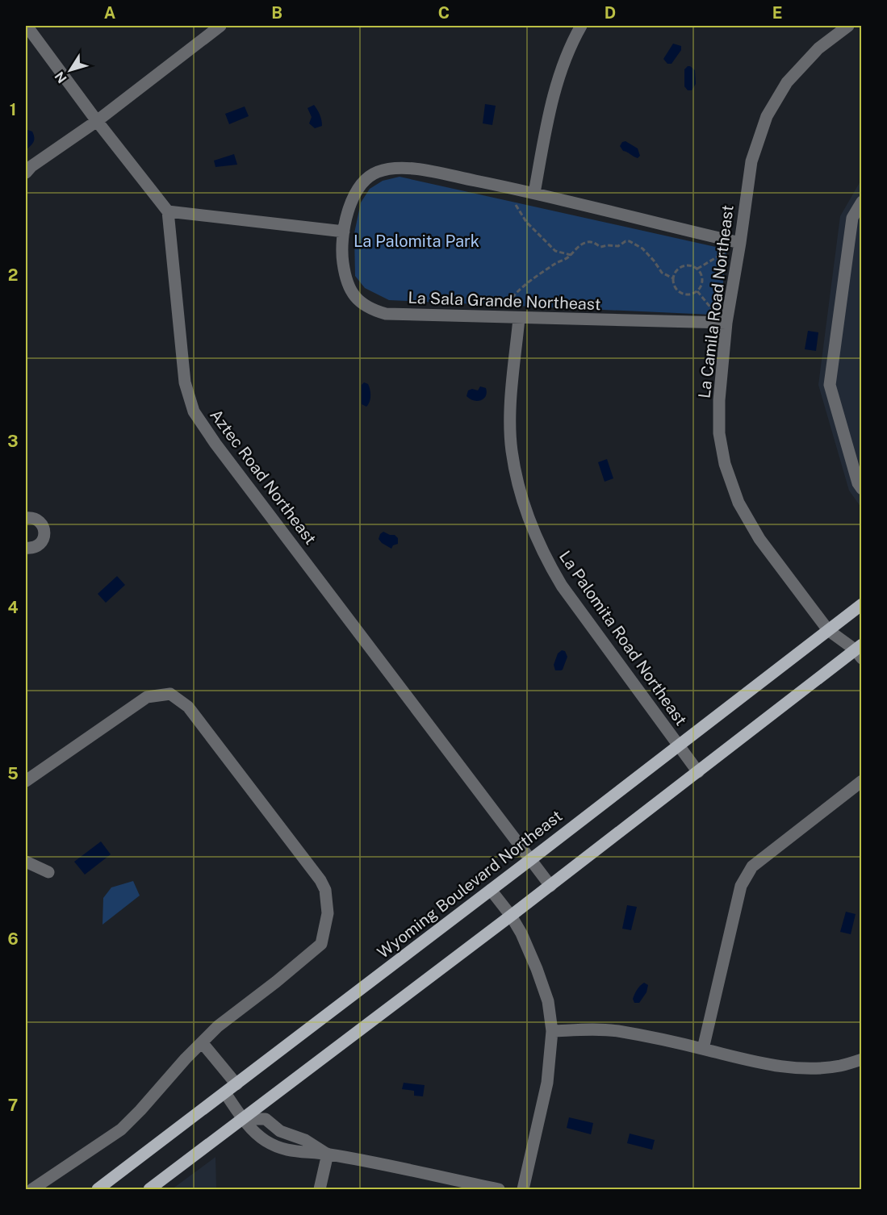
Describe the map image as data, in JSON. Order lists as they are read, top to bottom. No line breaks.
{"streets":{"main road":["Wyoming Boulevard Northeast"],"street":["La Sala Grande Northeast","La Camila Road Northeast","Aztec Road Northeast","La Palomita Road Northeast"]},"crossings":[["La Sala Grande Northeast","La Camila Road Northeast"],["La Sala Grande Northeast","La Palomita Road Northeast"],["La Camila Road Northeast","Wyoming Boulevard Northeast"],["Aztec Road Northeast","Wyoming Boulevard Northeast"],["La Palomita Road Northeast","Wyoming Boulevard Northeast"]],"parks":["La Palomita Park"],"north":"bottom left","grid":{"columns":["A","B","C","D","E"],"rows":["1","2","3","4","5","6","7"]}}
